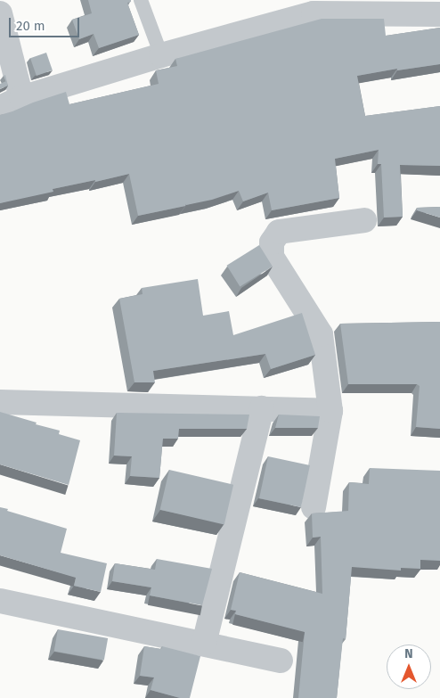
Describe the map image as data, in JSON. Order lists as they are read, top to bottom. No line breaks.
{"scale_bar":"20 m","north":"top"}
